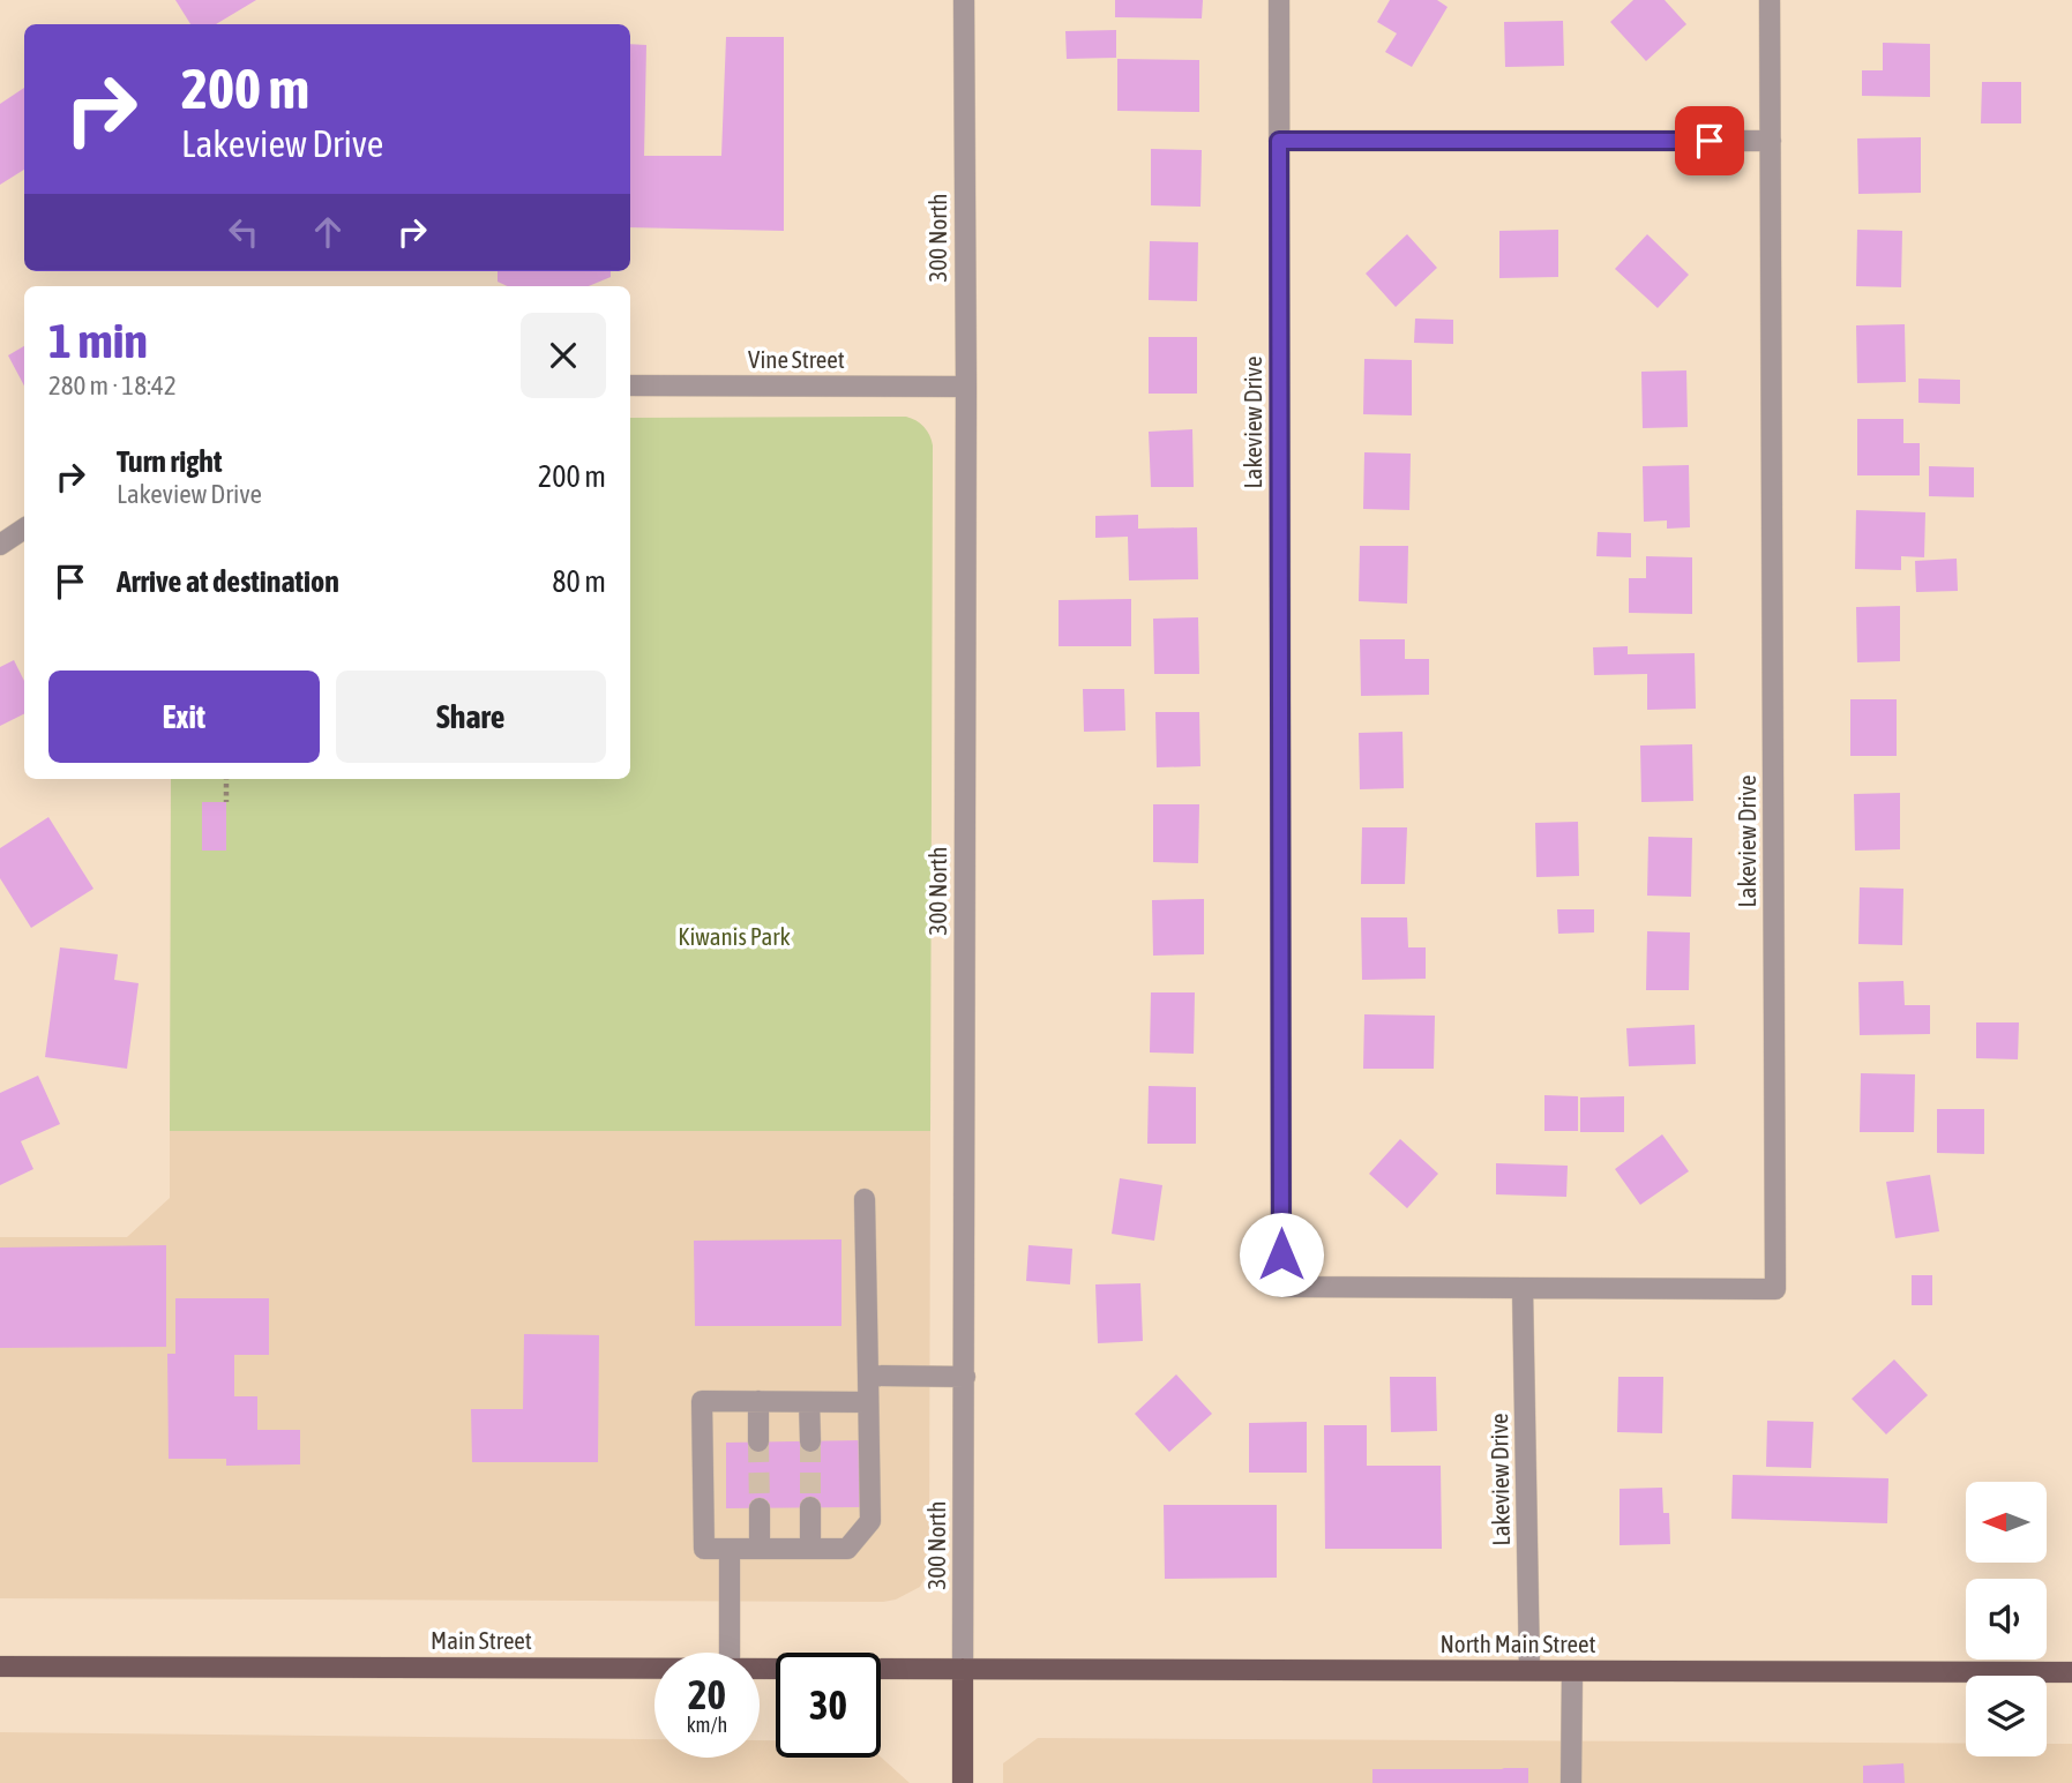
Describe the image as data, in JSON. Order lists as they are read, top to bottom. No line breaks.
{"streets":{"main road":["300 North","Main Street","North Main Street"],"street":["Vine Street","Lakeview Drive"]},"crossings":[["300 North","Vine Street"],["300 North","Main Street"],["300 North","North Main Street"],["Lakeview Drive","North Main Street"],["Main Street","North Main Street"]],"parks":["Kiwanis Park"],"north":"left","page":{"turn":["200 m","Lakeview Drive"],"heading":["1 min","280 m · 18:42"],"list":[{"name":"Turn right","note":"Lakeview Drive","value":"200 m"},{"name":"Arrive at destination","value":"80 m"}],"buttons":["Exit","Share"],"speed":"20 km/h","limit":"30"}}
